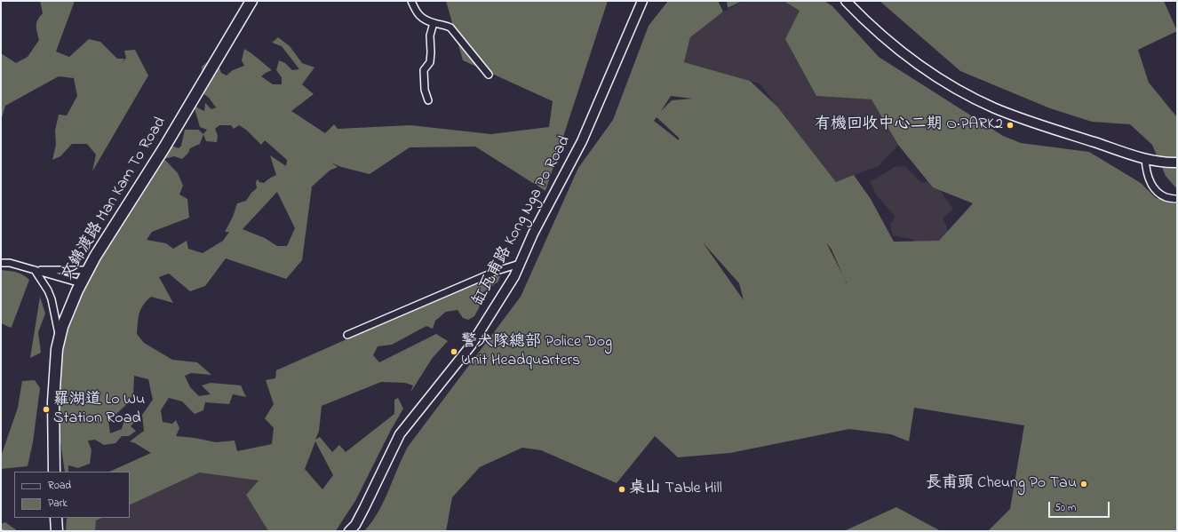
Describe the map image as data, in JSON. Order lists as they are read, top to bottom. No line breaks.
{"streets":{"main road":["文錦渡路 Man Kam To Road"],"street":["缸瓦甫路 Kong Nga Po Road"]},"places":["有機回收中心二期 O·PARK2","警犬隊總部 Police Dog Unit Headquarters","羅湖道 Lo Wu Station Road","長甫頭 Cheung Po Tau","桌山 Table Hill"],"legend":["Road","Park"],"scale_bar":"50 m"}
